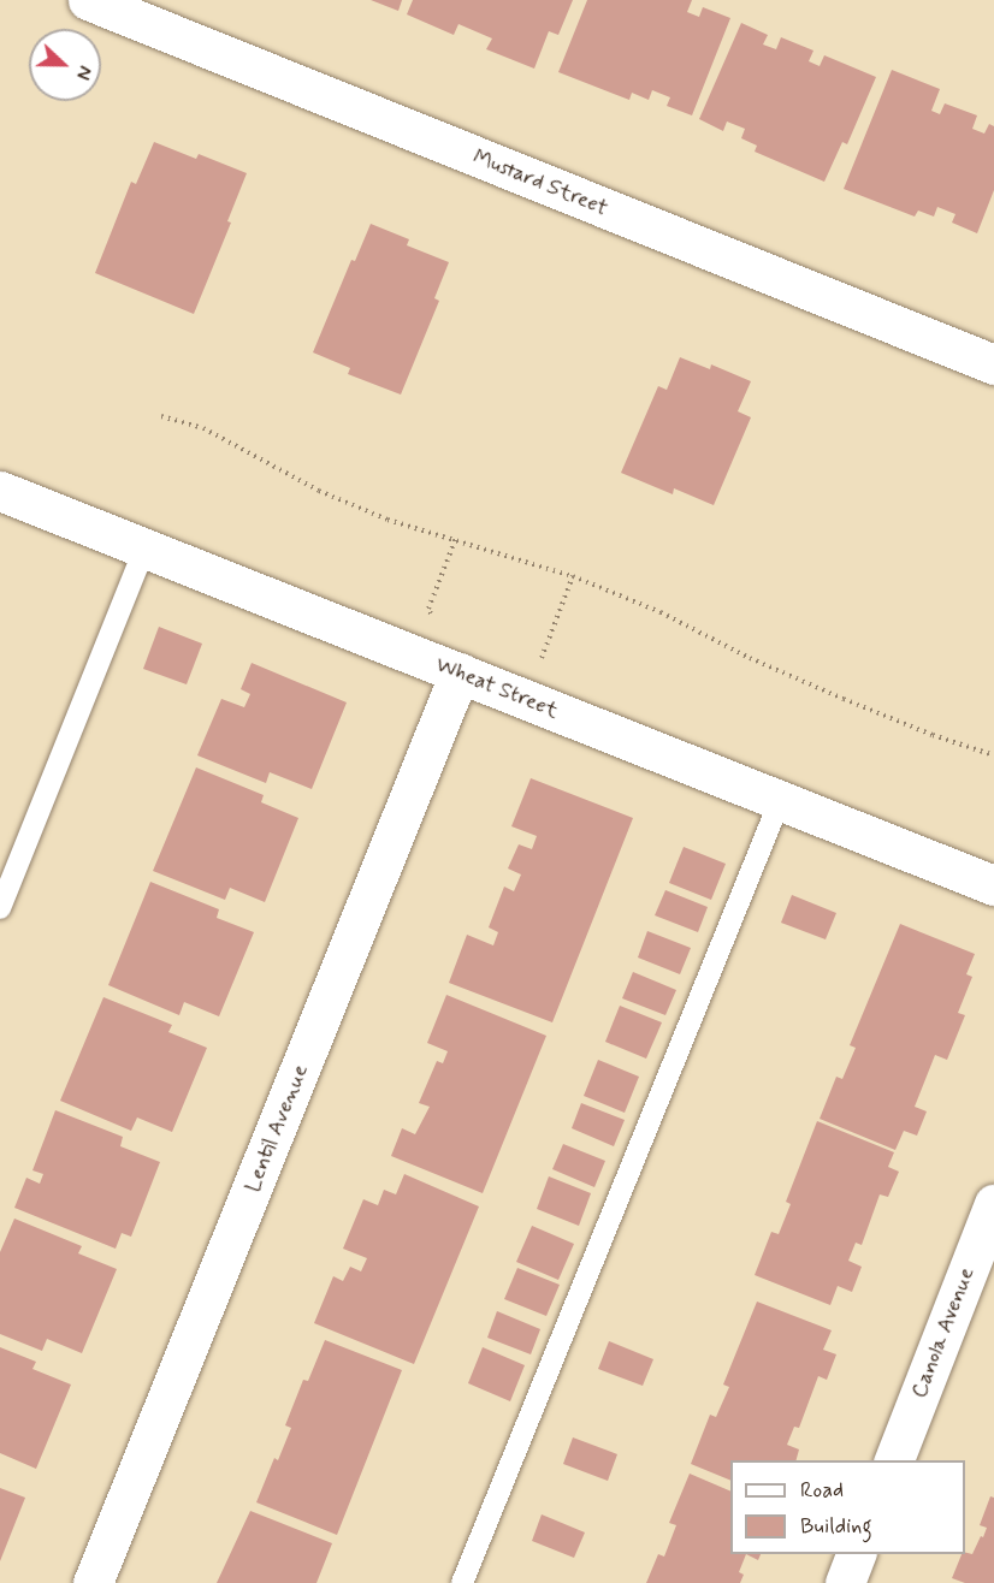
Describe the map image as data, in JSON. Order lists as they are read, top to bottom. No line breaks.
{"streets":{"street":["Mustard Street","Wheat Street","Lentil Avenue","Canola Avenue"]},"crossings":[["Wheat Street","Lentil Avenue"]],"legend":["Road","Building"],"north":"right"}
